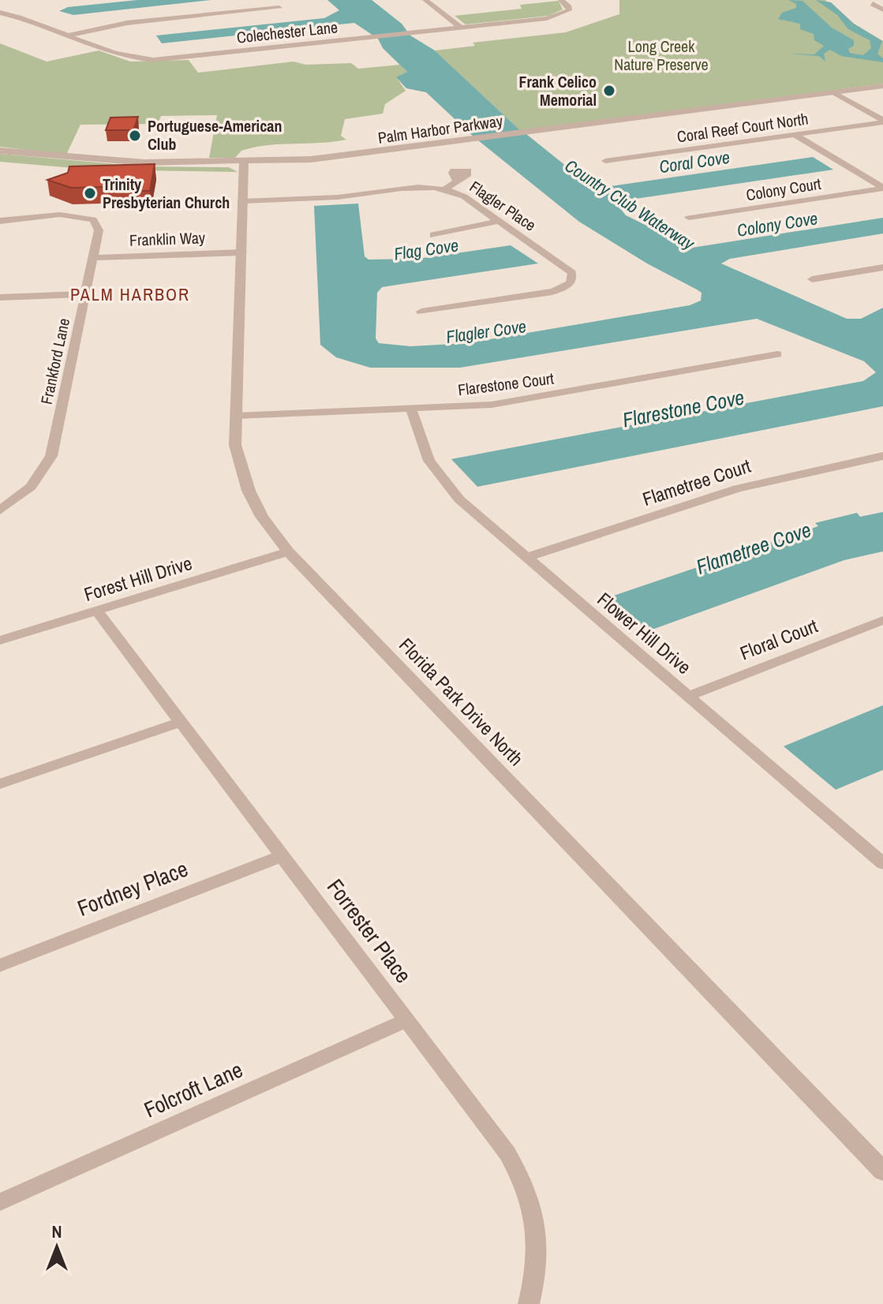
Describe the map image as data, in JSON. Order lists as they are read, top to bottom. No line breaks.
{"streets":{"street":["Colechester Lane","Coral Reef Court North","Palm Harbor Parkway","Colony Court","Flagler Place","Franklin Way","Frankford Lane","Flarestone Court","Flametree Court","Forest Hill Drive","Flower Hill Drive","Floral Court","Florida Park Drive North","Fordney Place","Forrester Place","Folcroft Lane"]},"crossings":[["Palm Harbor Parkway","Florida Park Drive North"],["Flagler Place","Florida Park Drive North"],["Franklin Way","Frankford Lane"],["Franklin Way","Florida Park Drive North"],["Flarestone Court","Flower Hill Drive"],["Flarestone Court","Florida Park Drive North"],["Flametree Court","Flower Hill Drive"],["Forest Hill Drive","Florida Park Drive North"],["Forest Hill Drive","Forrester Place"],["Flower Hill Drive","Floral Court"],["Fordney Place","Forrester Place"],["Forrester Place","Folcroft Lane"]],"districts":["PALM HARBOR"],"water":["Coral Cove","Country Club Waterway","Colony Cove","Flag Cove","Flagler Cove","Flarestone Cove","Flametree Cove"],"parks":["Long Creek Nature Preserve"],"places":["Frank Celico Memorial","Portuguese-American Club","Trinity Presbyterian Church"],"north":"top"}
